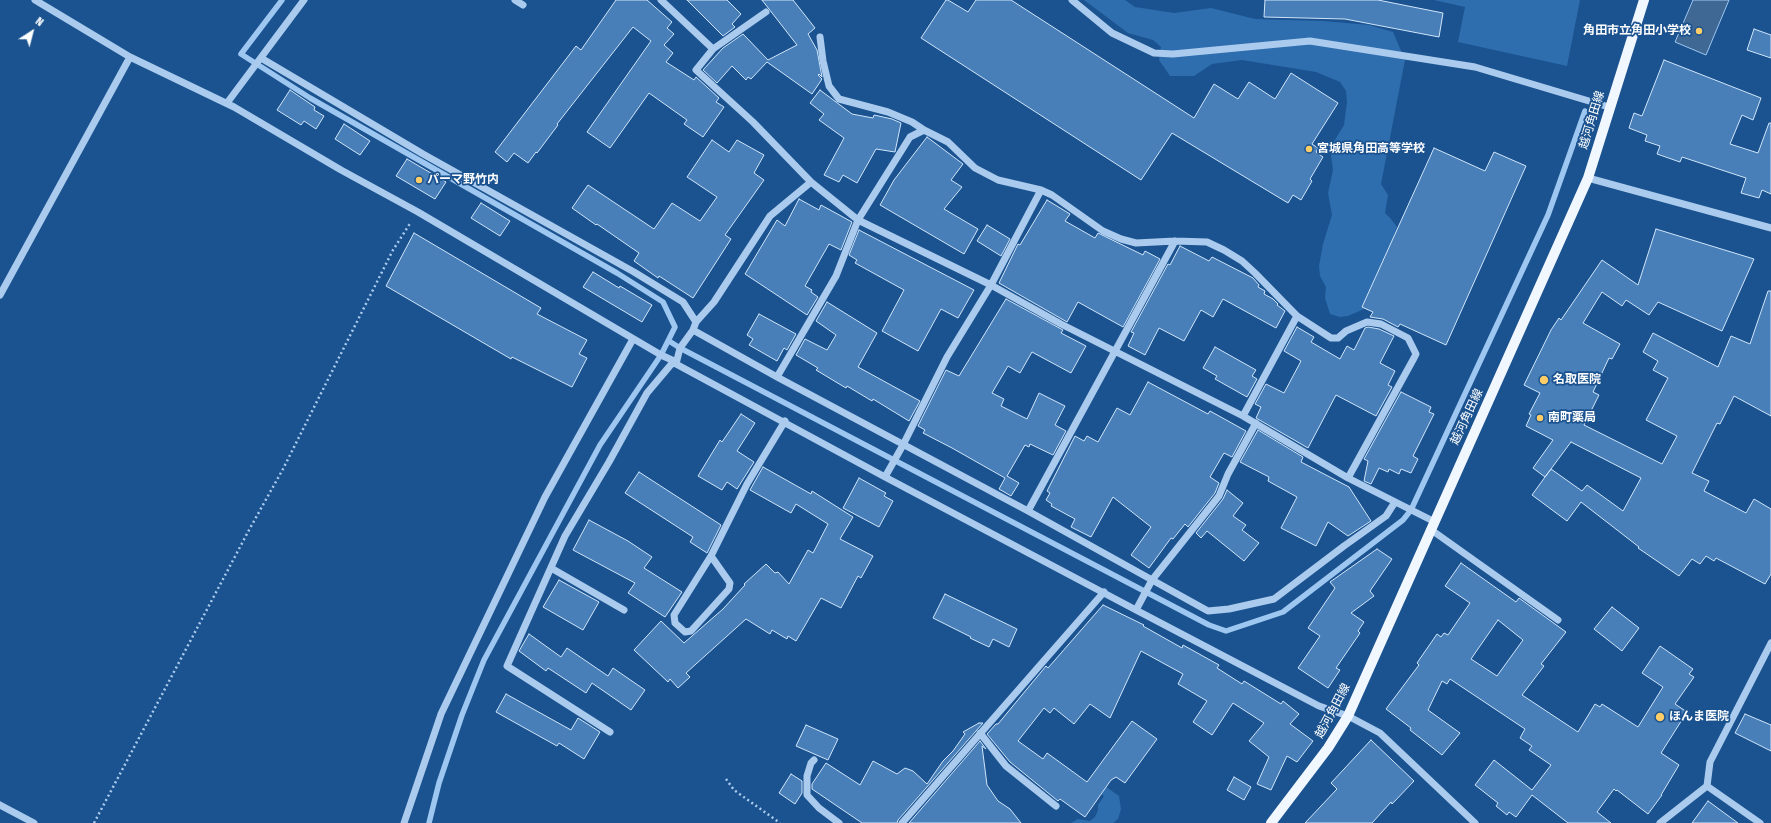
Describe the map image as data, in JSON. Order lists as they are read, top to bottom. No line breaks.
{"streets":{"main road":["越河角田線"]},"places":["角田市立角田小学校","宮城県角田高等学校","パーマ野竹内","名取医院","南町薬局","ほんま医院"],"north":"top right"}
